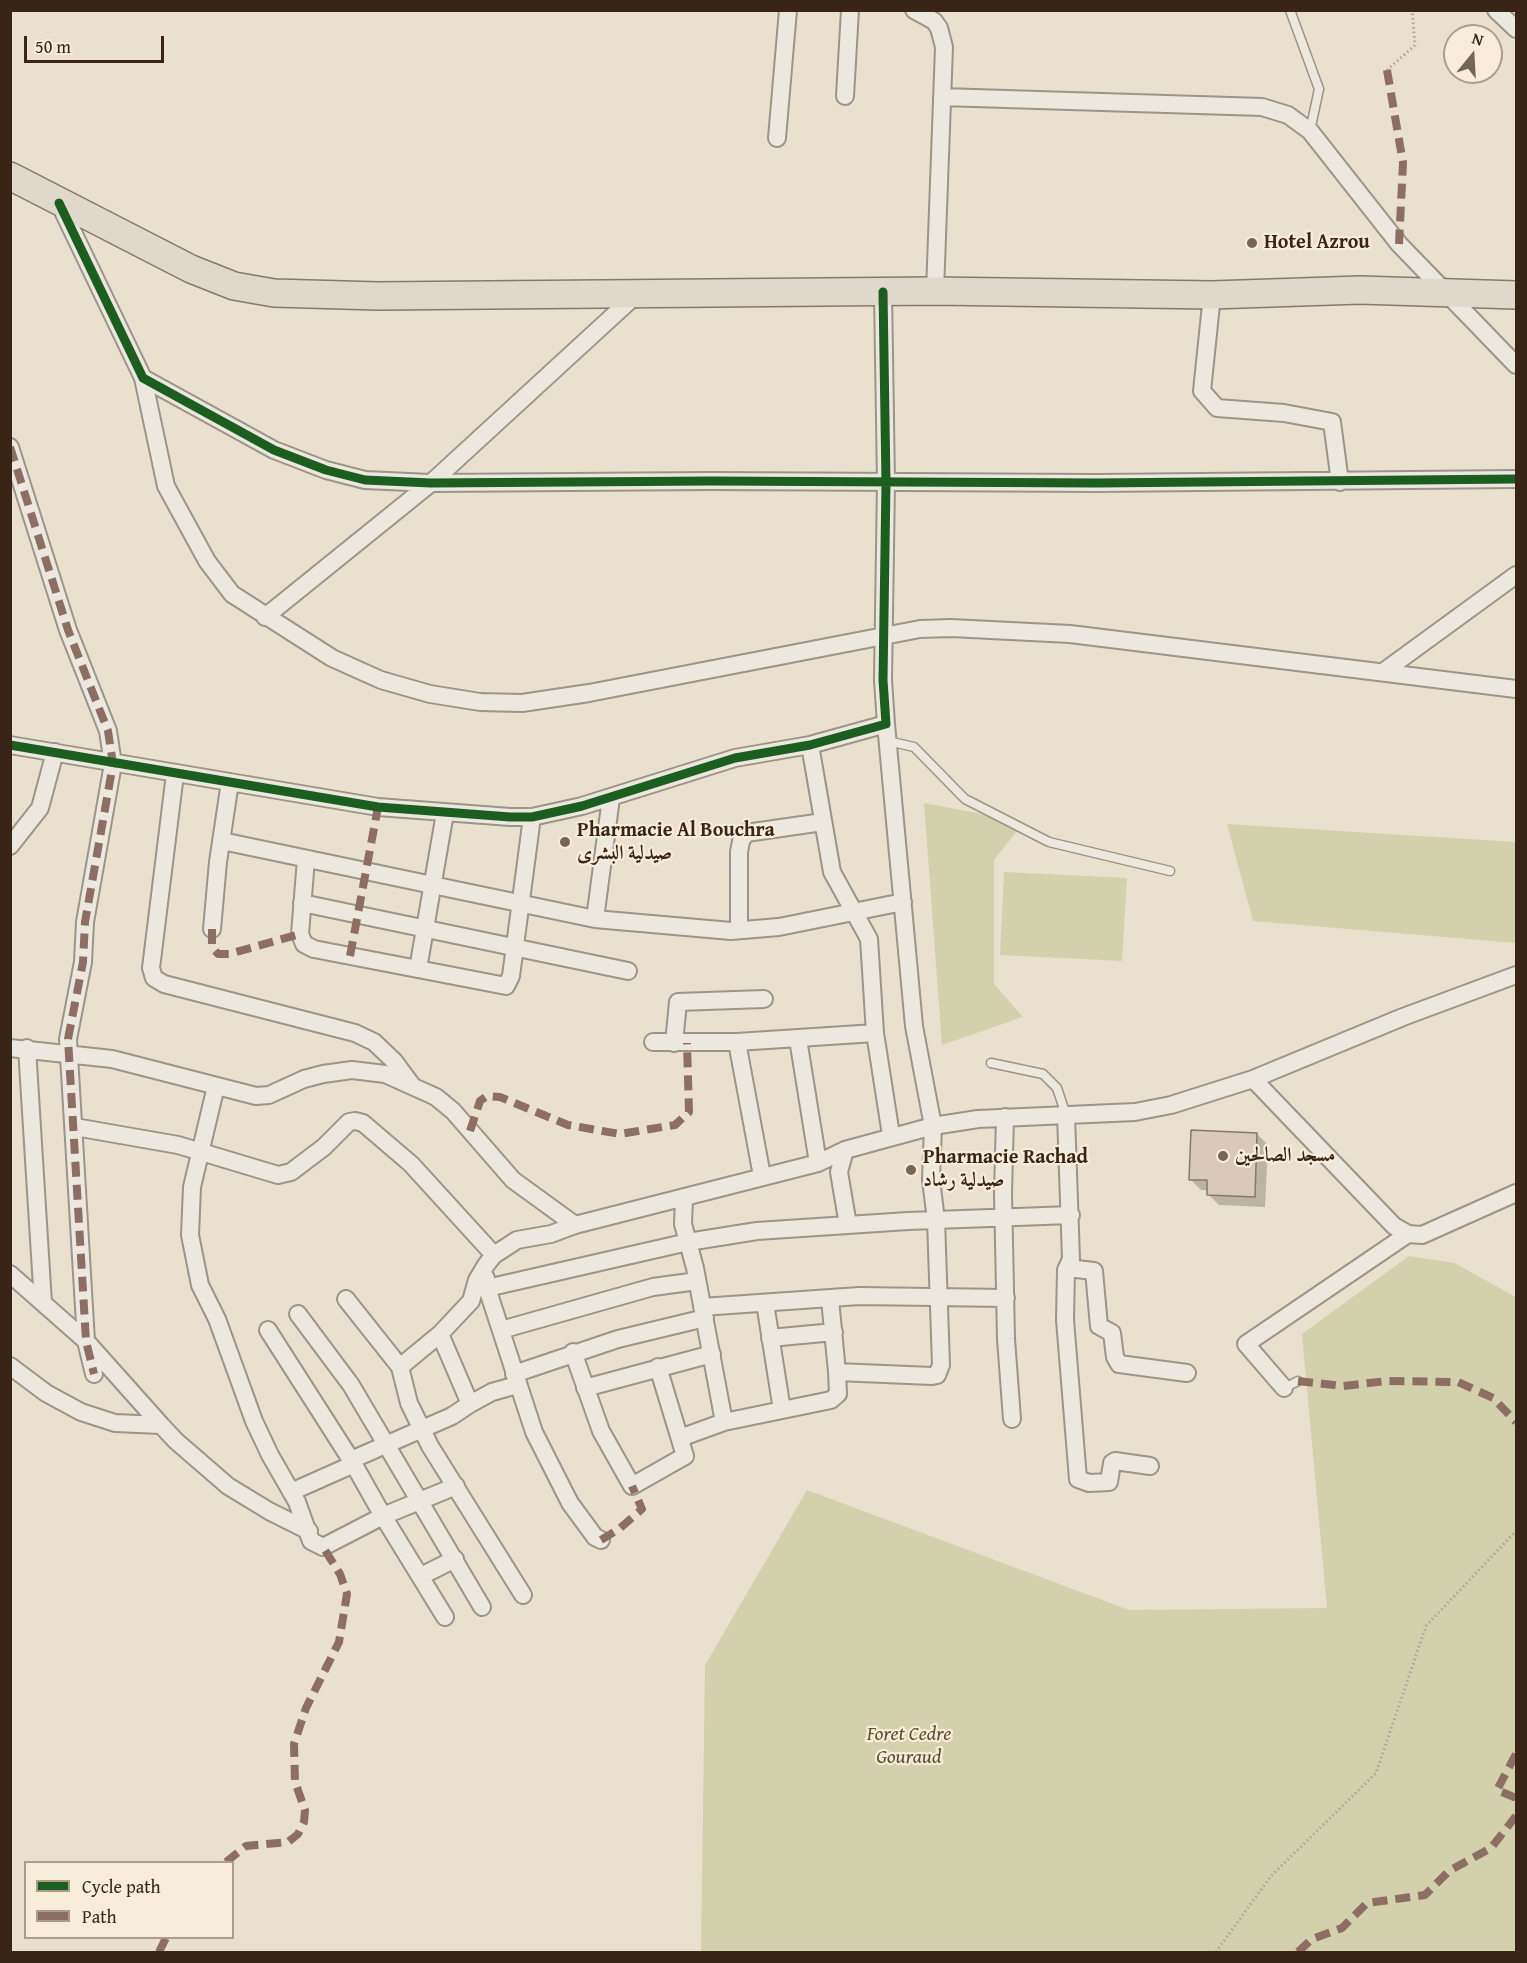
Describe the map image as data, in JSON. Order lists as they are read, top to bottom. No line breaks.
{"parks":["Foret Cedre Gouraud"],"places":["Hotel Azrou","Pharmacie Al Bouchra صيدلية البشرى","مسجد الصالحين","Pharmacie Rachad صيدلية رشاد"],"legend":["Cycle path","Path"],"scale_bar":"50 m","north":"top"}
